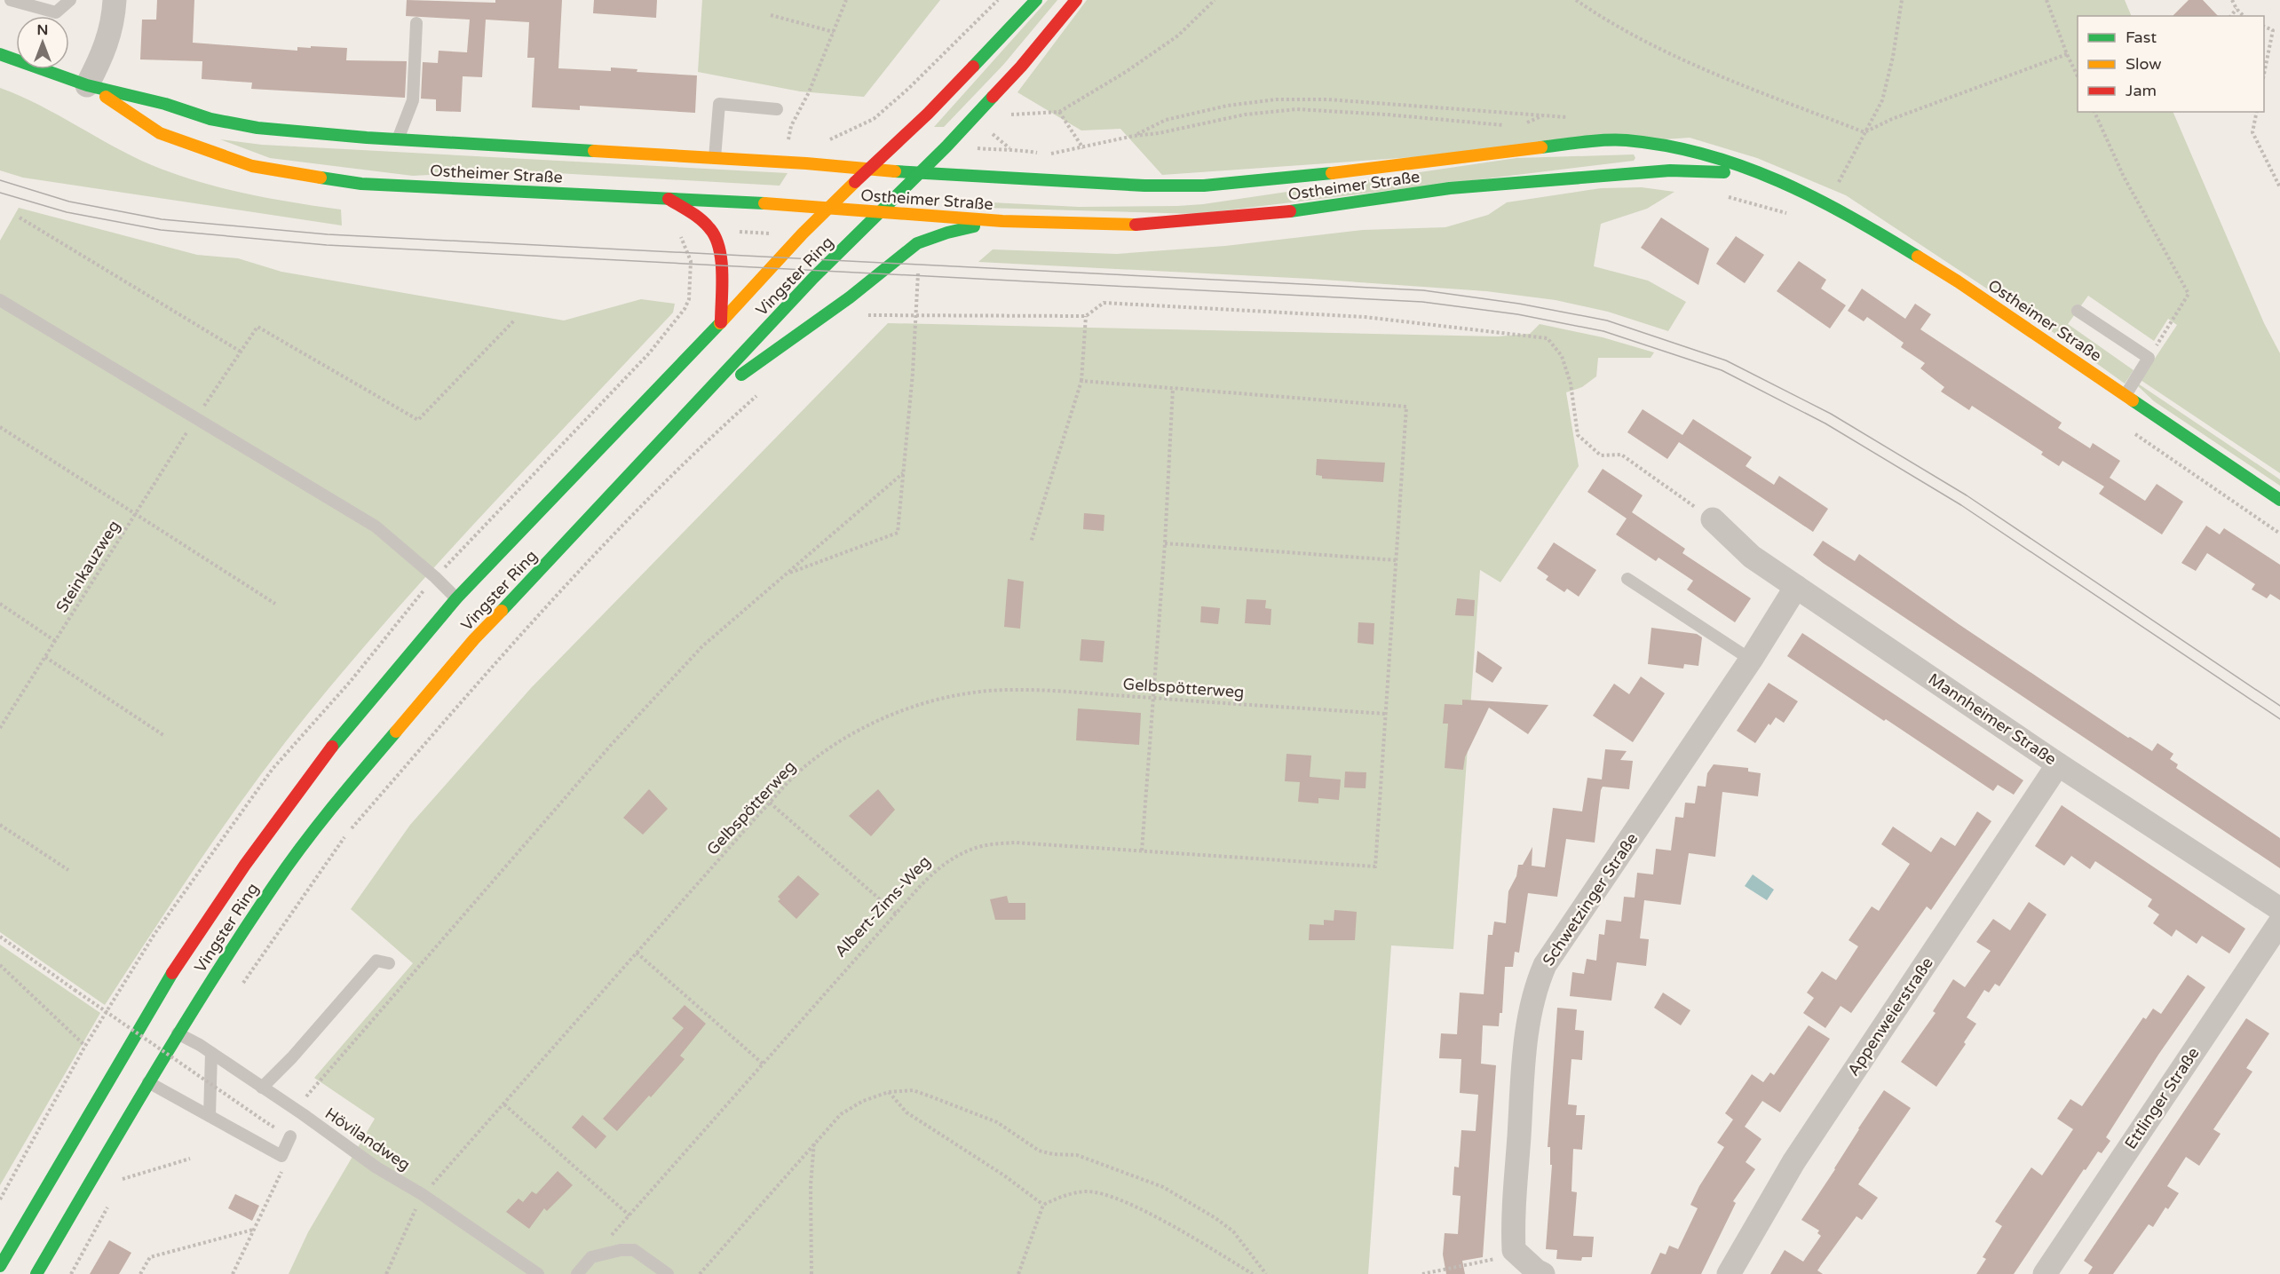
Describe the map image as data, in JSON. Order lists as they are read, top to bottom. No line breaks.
{"streets":{"main road":["Ostheimer Straße","Vingster Ring"],"street":["Mannheimer Straße","Schwetzinger Straße","Appenweierstraße","Ettlinger Straße"],"lane":["Hövilandweg"],"path":["Steinkauzweg","Gelbspötterweg","Albert-Zims-Weg"]},"crossings":[["Ostheimer Straße","Vingster Ring"],["Vingster Ring","Hövilandweg"],["Gelbspötterweg","Albert-Zims-Weg"],["Gelbspötterweg","Hövilandweg"],["Mannheimer Straße","Schwetzinger Straße"],["Mannheimer Straße","Appenweierstraße"]],"legend":["Fast","Slow","Jam"],"north":"top"}
